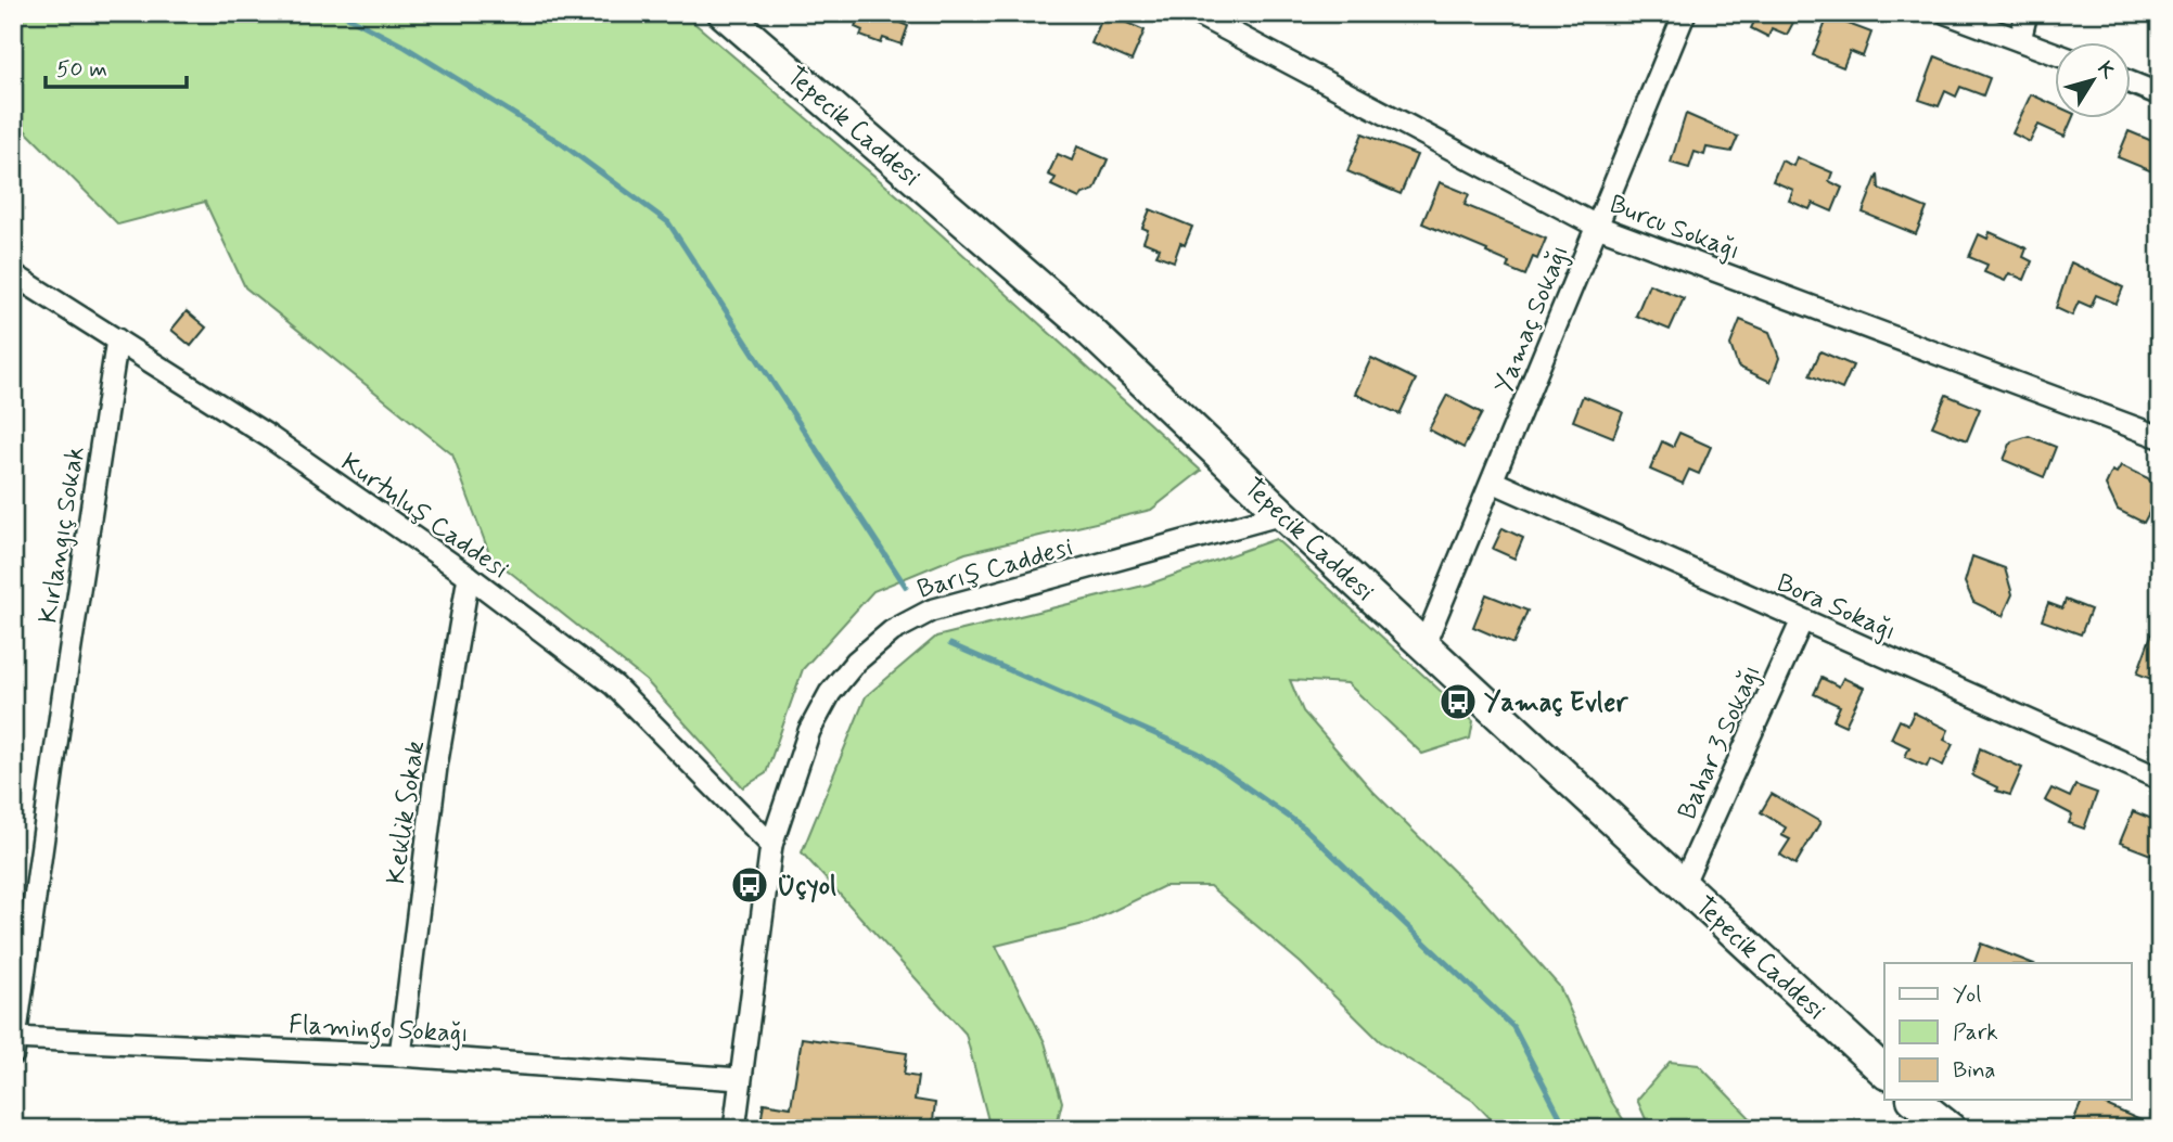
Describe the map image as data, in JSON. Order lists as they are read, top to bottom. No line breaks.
{"streets":{"street":["Tepecik Caddesi","Burcu Sokağı","Yamaç Sokağı","Kurtuluş Caddesi","Kırlangıç Sokak","Barış Caddesi","Bora Sokağı","Bahar 3 Sokağı","Keklik Sokak","Flamingo Sokağı"]},"crossings":[["Tepecik Caddesi","Yamaç Sokağı"],["Tepecik Caddesi","Barış Caddesi"],["Tepecik Caddesi","Bahar 3 Sokağı"],["Burcu Sokağı","Yamaç Sokağı"],["Yamaç Sokağı","Bora Sokağı"],["Kurtuluş Caddesi","Kırlangıç Sokak"],["Kurtuluş Caddesi","Barış Caddesi"],["Kurtuluş Caddesi","Keklik Sokak"],["Kırlangıç Sokak","Flamingo Sokağı"],["Barış Caddesi","Flamingo Sokağı"],["Bora Sokağı","Bahar 3 Sokağı"],["Keklik Sokak","Flamingo Sokağı"]],"places":{"bus stop":["Yamaç Evler","Üçyol"]},"legend":["Yol","Park","Bina"],"scale_bar":"50 m","north":"top right"}
